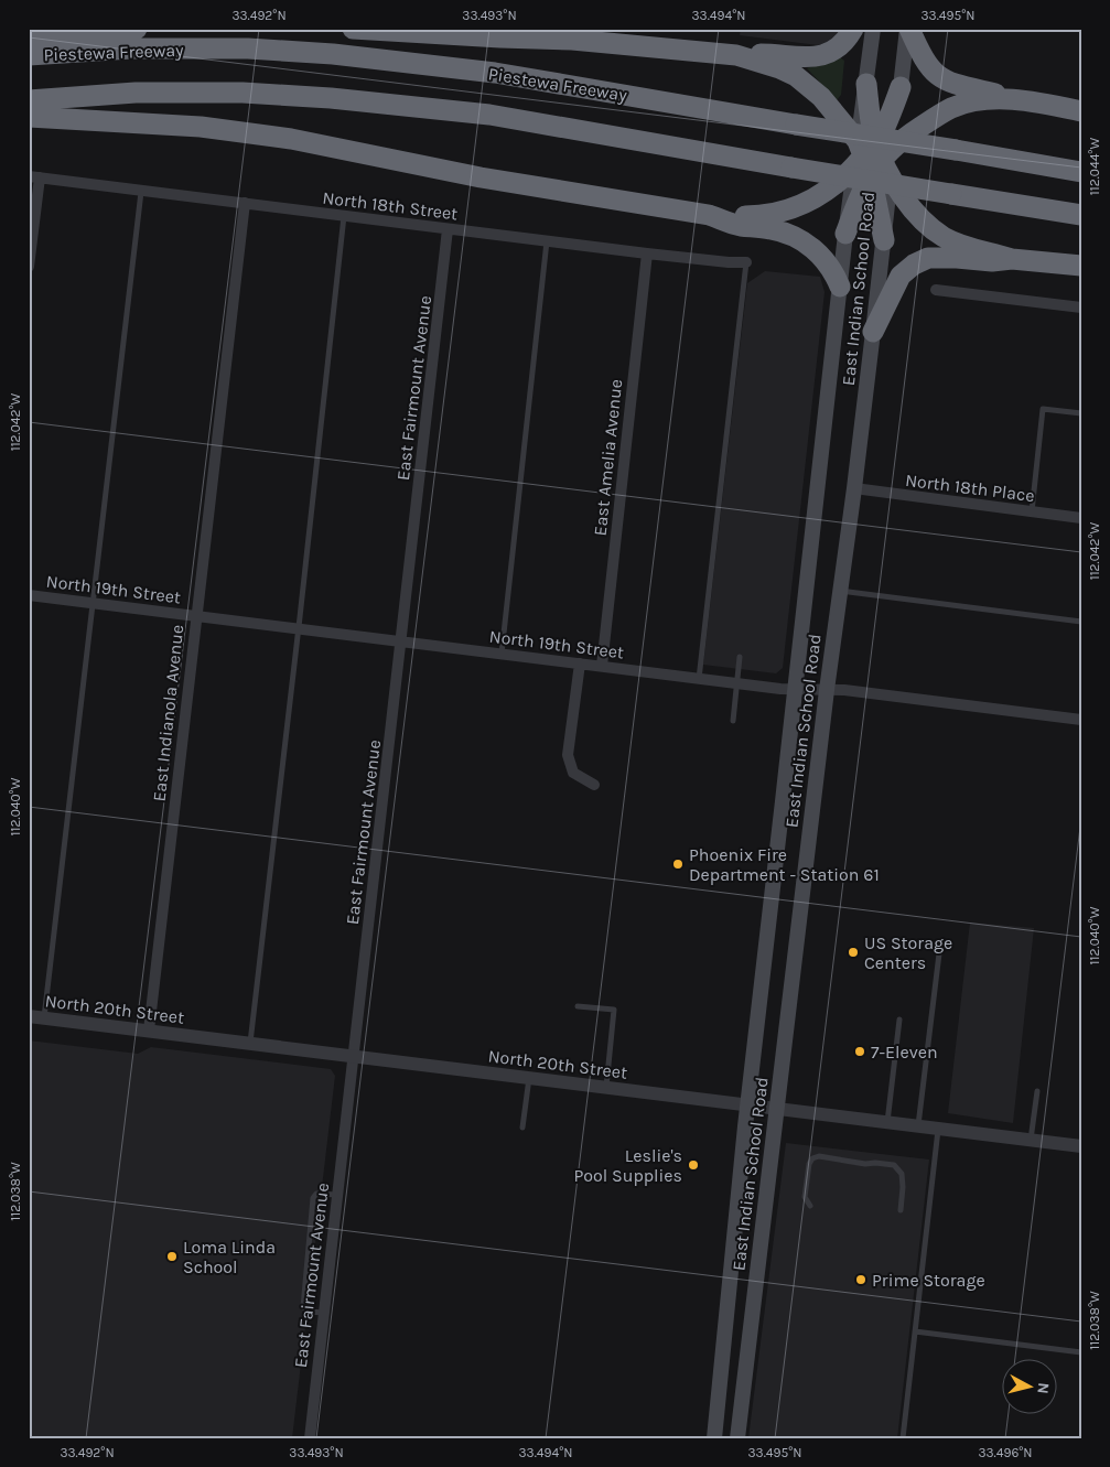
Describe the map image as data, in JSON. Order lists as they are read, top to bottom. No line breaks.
{"streets":{"highway":["Piestewa Freeway"],"main road":["East Indian School Road"],"street":["North 18th Street","East Fairmount Avenue","East Amelia Avenue","North 18th Place","North 19th Street","East Indianola Avenue","North 20th Street"]},"crossings":[["North 18th Street","East Fairmount Avenue"],["North 18th Street","East Amelia Avenue"],["North 18th Street","East Indianola Avenue"],["East Indian School Road","North 18th Place"],["East Indian School Road","North 19th Street"],["East Indian School Road","North 20th Street"],["East Fairmount Avenue","North 19th Street"],["East Fairmount Avenue","North 20th Street"],["East Amelia Avenue","North 19th Street"],["North 19th Street","East Indianola Avenue"],["East Indianola Avenue","North 20th Street"]],"places":["Phoenix Fire Department - Station 61","US Storage Centers","7-Eleven","Leslie's Pool Supplies","Loma Linda School","Prime Storage"],"north":"right","coordinates":["33.492°N","33.493°N","33.494°N","33.495°N","112.044°W","112.042°W","112.040°W","112.038°W","33.496°N"]}
